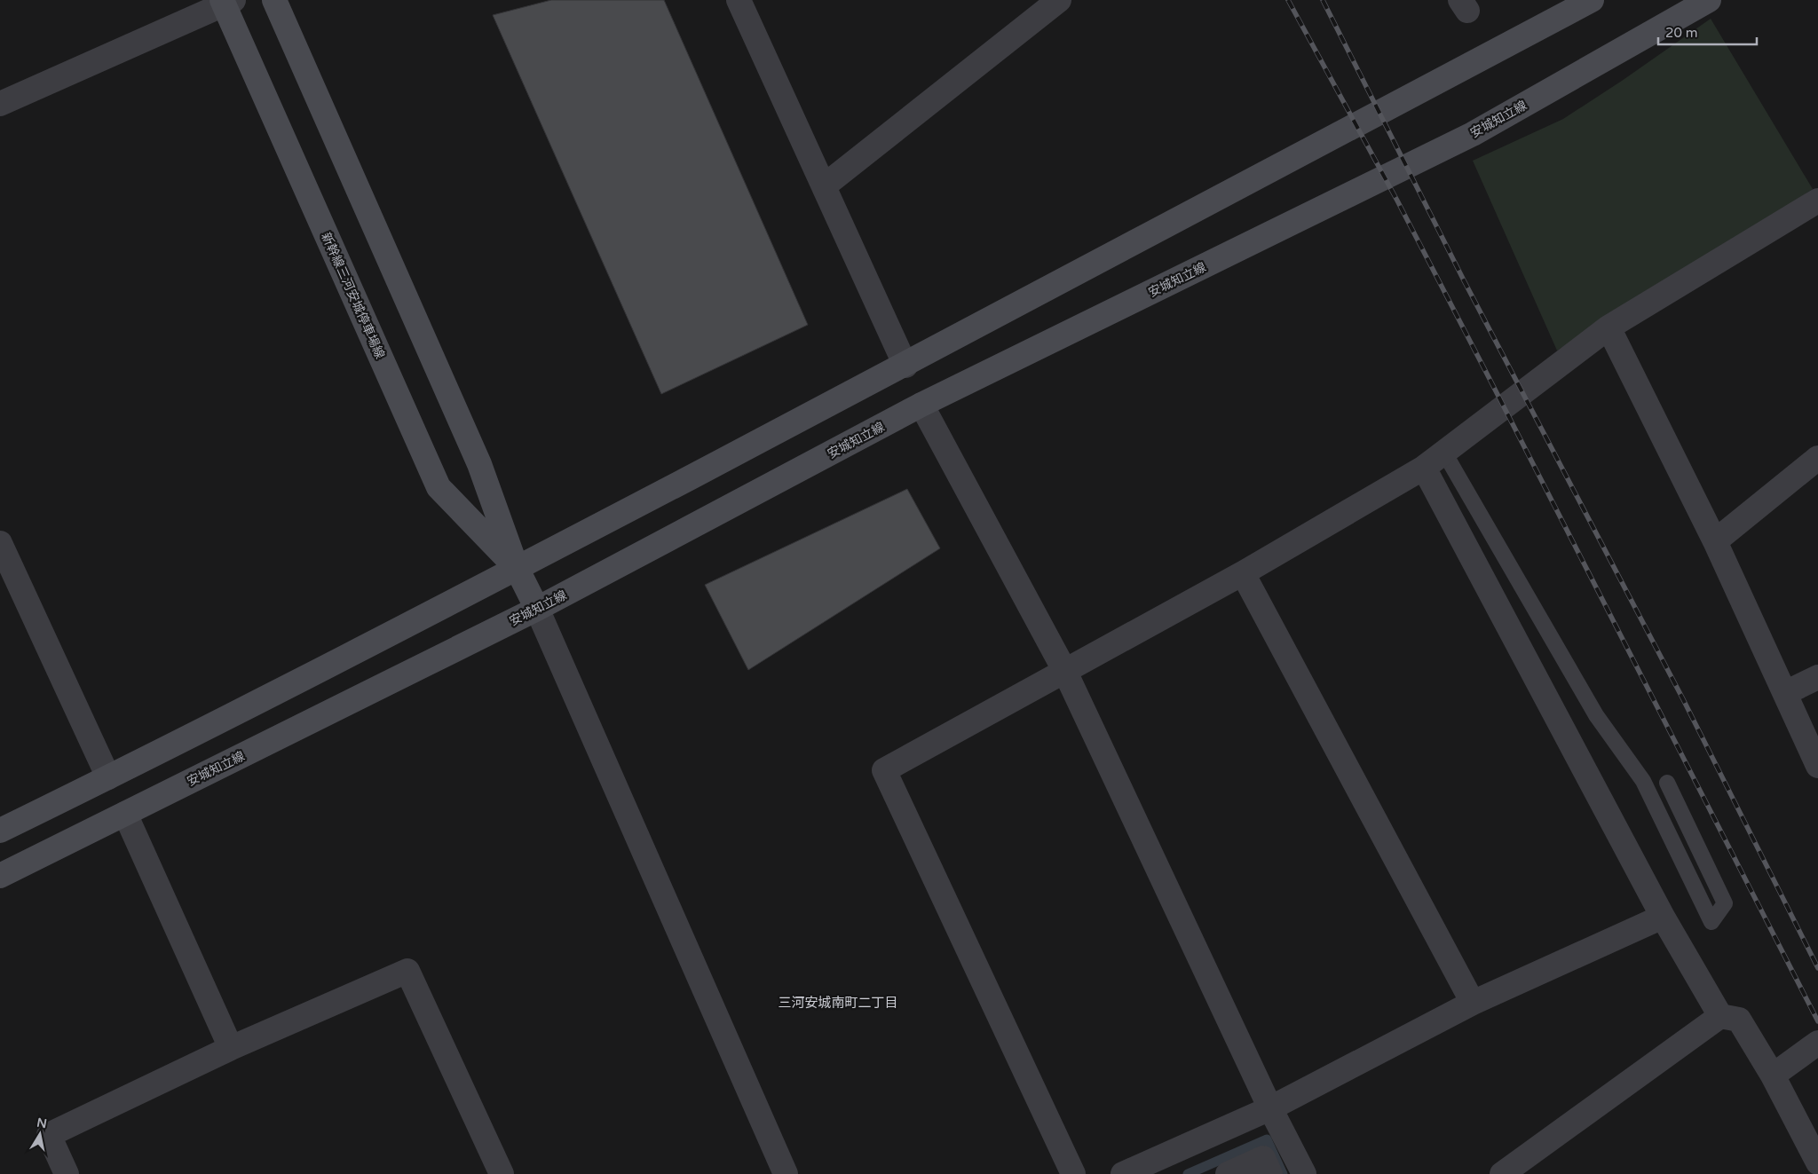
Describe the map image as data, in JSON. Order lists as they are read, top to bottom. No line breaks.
{"streets":{"main road":["安城知立線","新幹線三河安城停車場線"]},"crossings":[["安城知立線","新幹線三河安城停車場線"]],"districts":["三河安城南町二丁目"],"scale_bar":"20 m","north":"top"}
